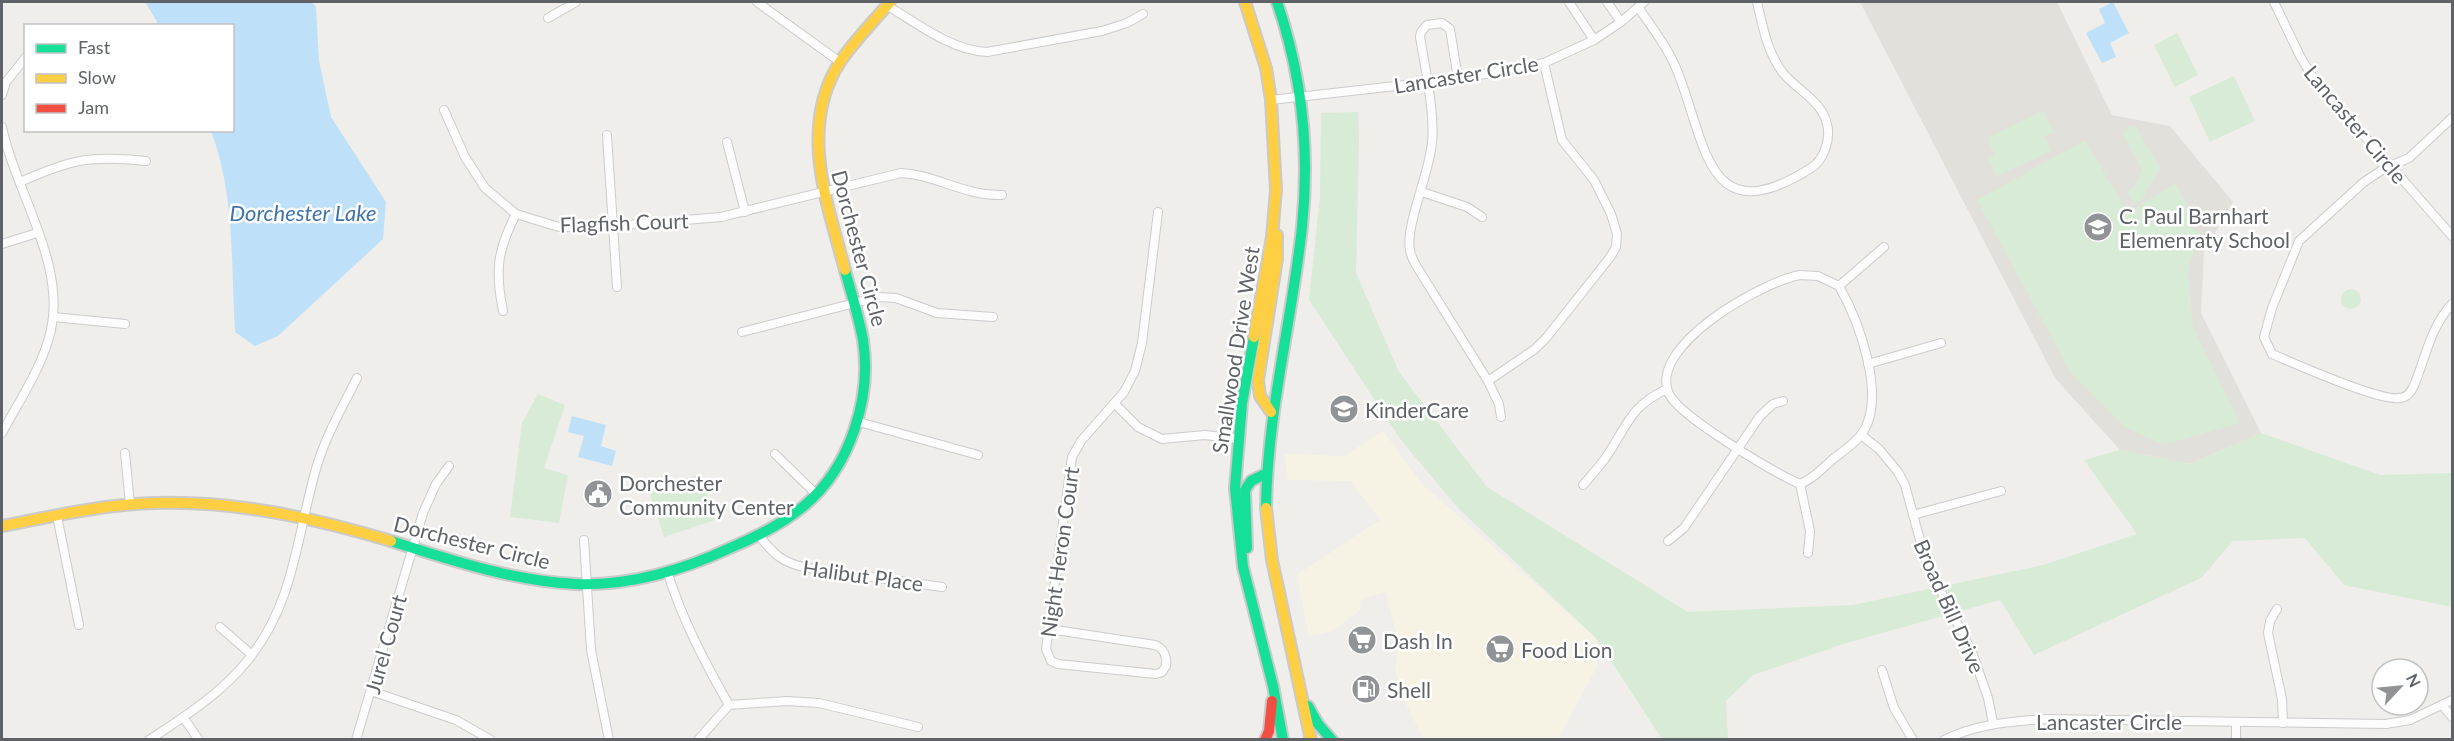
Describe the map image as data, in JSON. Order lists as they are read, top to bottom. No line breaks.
{"streets":{"main road":["Dorchester Circle","Smallwood Drive West"],"street":["Lancaster Circle","Flagfish Court","Night Heron Court","Halibut Place","Broad Bill Drive","Jurel Court"]},"crossings":[["Lancaster Circle","Smallwood Drive West"],["Lancaster Circle","Broad Bill Drive"],["Flagfish Court","Dorchester Circle"],["Dorchester Circle","Halibut Place"],["Dorchester Circle","Jurel Court"]],"water":["Dorchester Lake"],"places":{"school or university":["C. Paul Barnhart Elemenraty School","KinderCare"],"public building":["Dorchester Community Center"],"supermarket":["Dash In","Food Lion"],"fuel station":["Shell"]},"legend":["Fast","Slow","Jam"],"north":"top right"}
